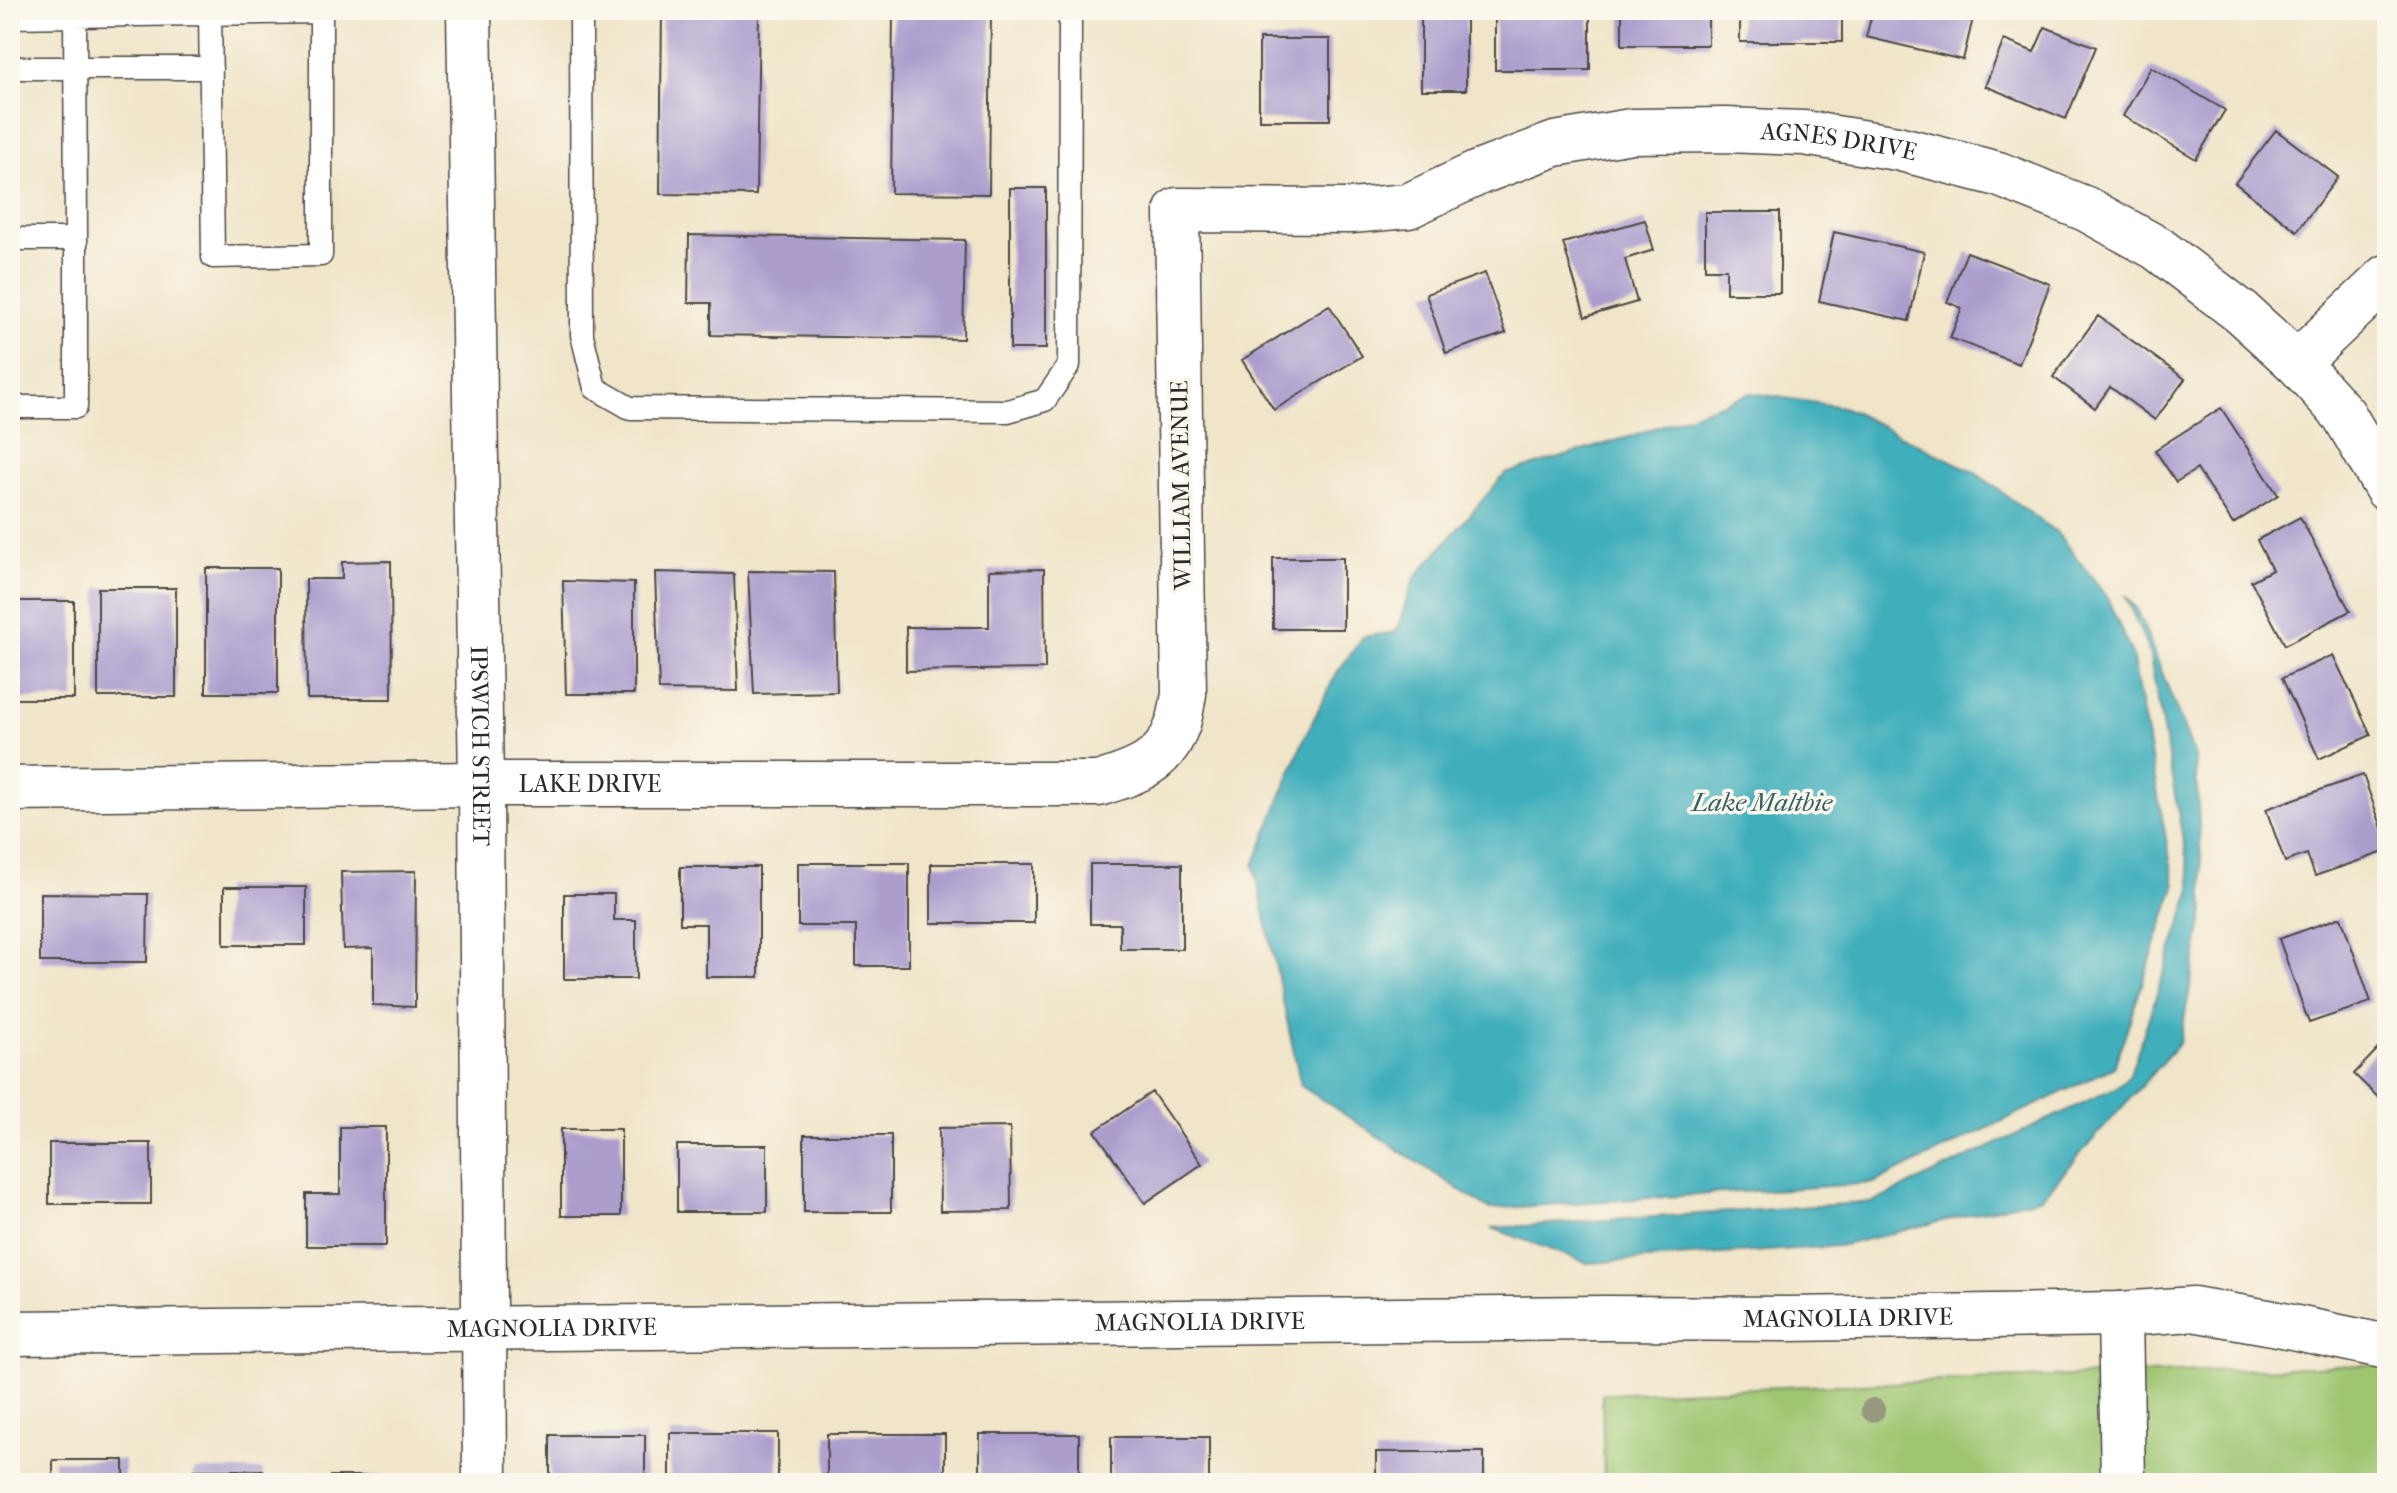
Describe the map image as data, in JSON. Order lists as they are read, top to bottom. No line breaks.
{"streets":{"street":["AGNES DRIVE","WILLIAM AVENUE","IPSWICH STREET","LAKE DRIVE","MAGNOLIA DRIVE"]},"crossings":[["AGNES DRIVE","WILLIAM AVENUE"],["WILLIAM AVENUE","LAKE DRIVE"],["IPSWICH STREET","LAKE DRIVE"],["IPSWICH STREET","MAGNOLIA DRIVE"]],"water":["Lake Maltbie"]}
